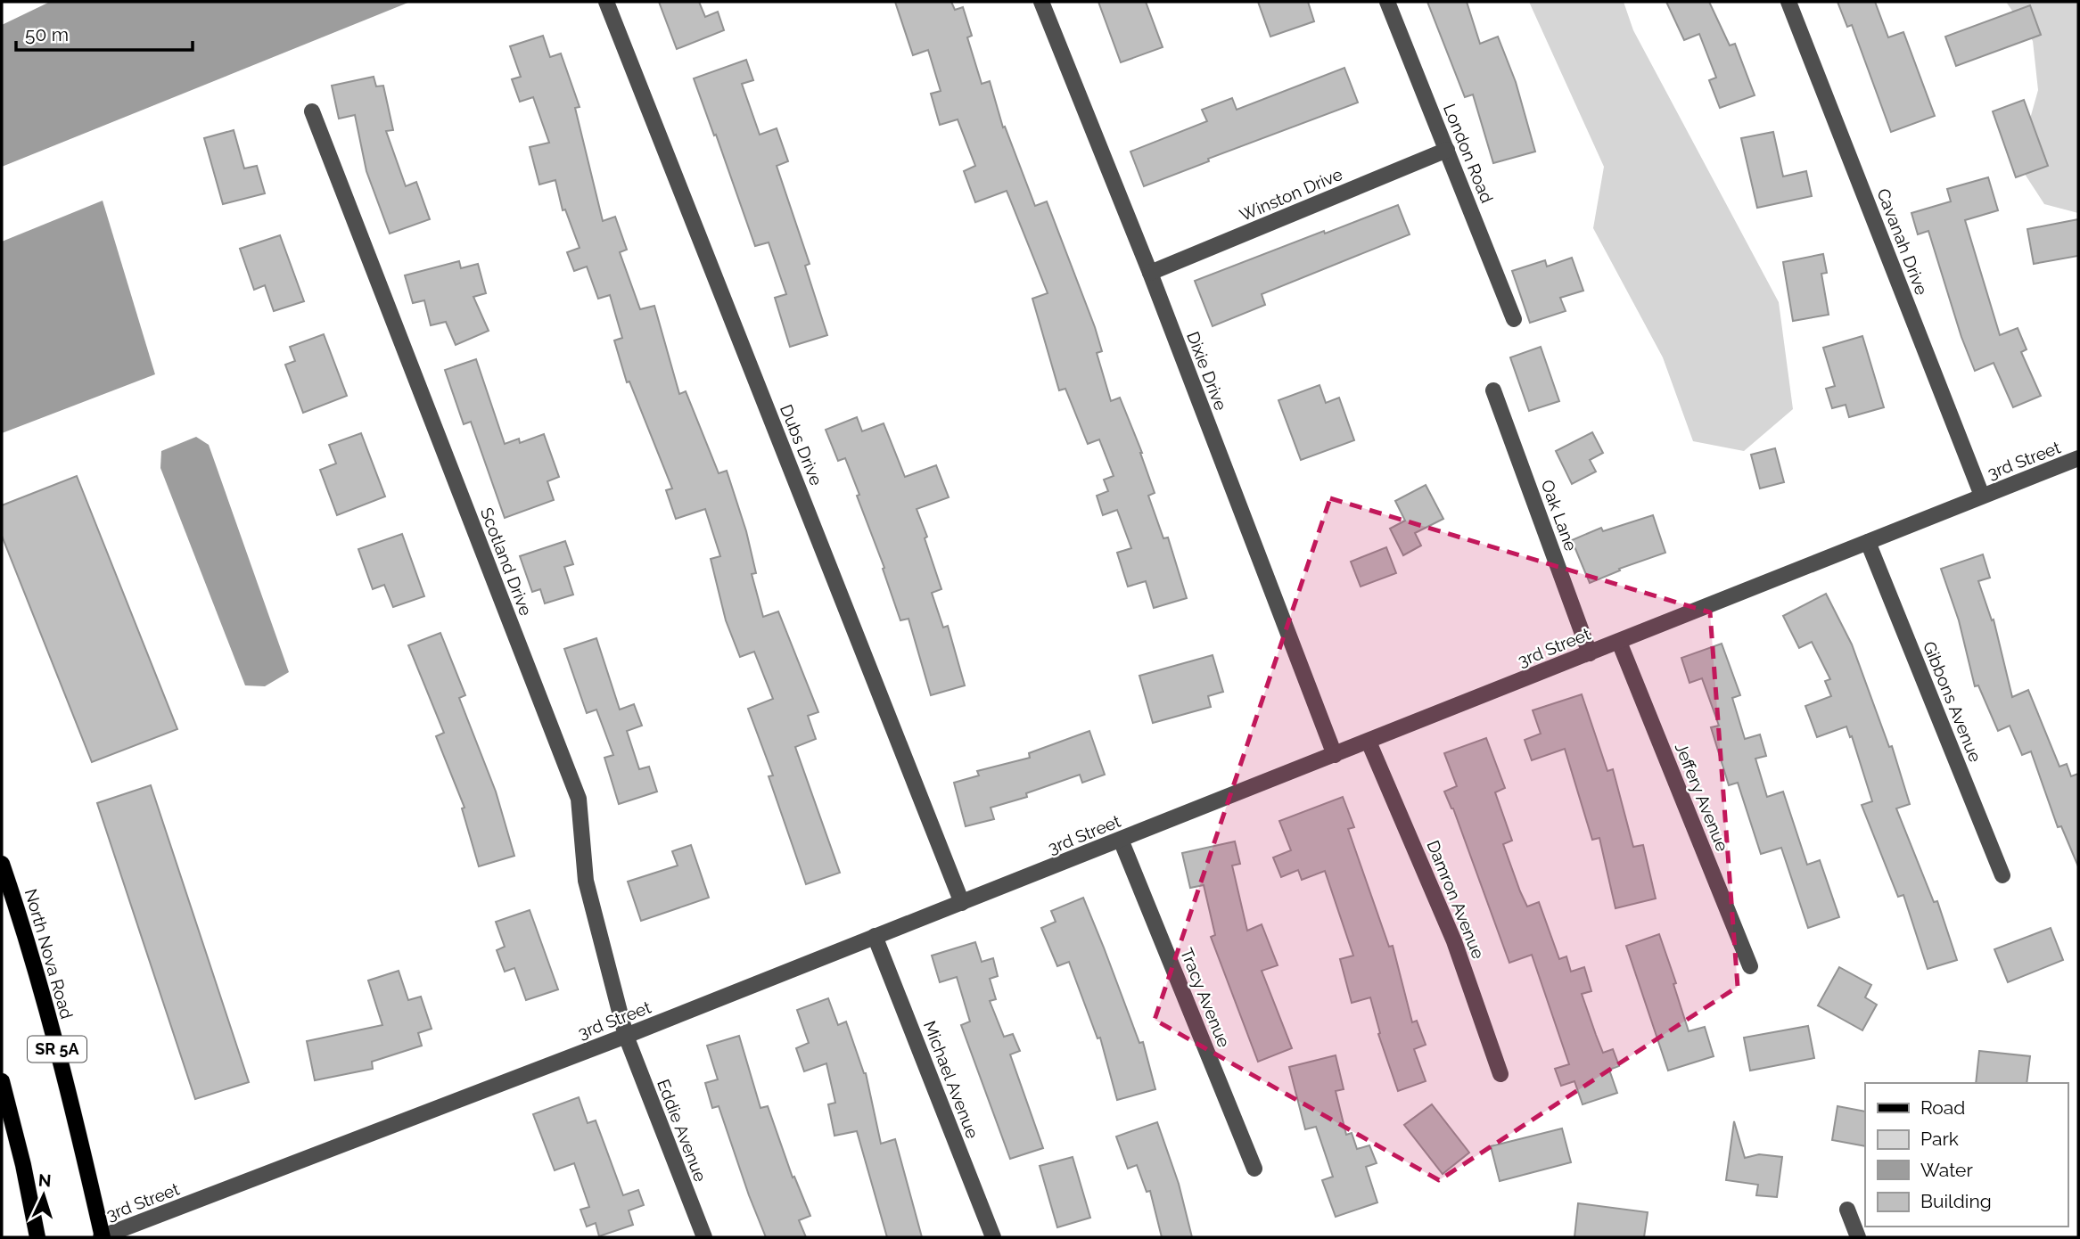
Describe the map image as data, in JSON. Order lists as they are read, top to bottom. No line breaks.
{"streets":{"main road":["North Nova Road","SR 5A"],"street":["London Road","Winston Drive","Cavanah Drive","Dixie Drive","Dubs Drive","3rd Street","Oak Lane","Scotland Drive","Gibbons Avenue","Jeffery Avenue","Damron Avenue","Tracy Avenue","Michael Avenue","Eddie Avenue"]},"crossings":[["London Road","Winston Drive"],["Winston Drive","Dixie Drive"],["Cavanah Drive","3rd Street"],["Dixie Drive","3rd Street"],["Dubs Drive","3rd Street"],["3rd Street","Oak Lane"],["3rd Street","Scotland Drive"],["3rd Street","Gibbons Avenue"],["3rd Street","Jeffery Avenue"],["3rd Street","Damron Avenue"],["3rd Street","North Nova Road"],["3rd Street","Tracy Avenue"],["3rd Street","Michael Avenue"],["3rd Street","Eddie Avenue"],["Scotland Drive","Eddie Avenue"]],"legend":["Road","Park","Water","Building"],"scale_bar":"50 m","north":"top"}
